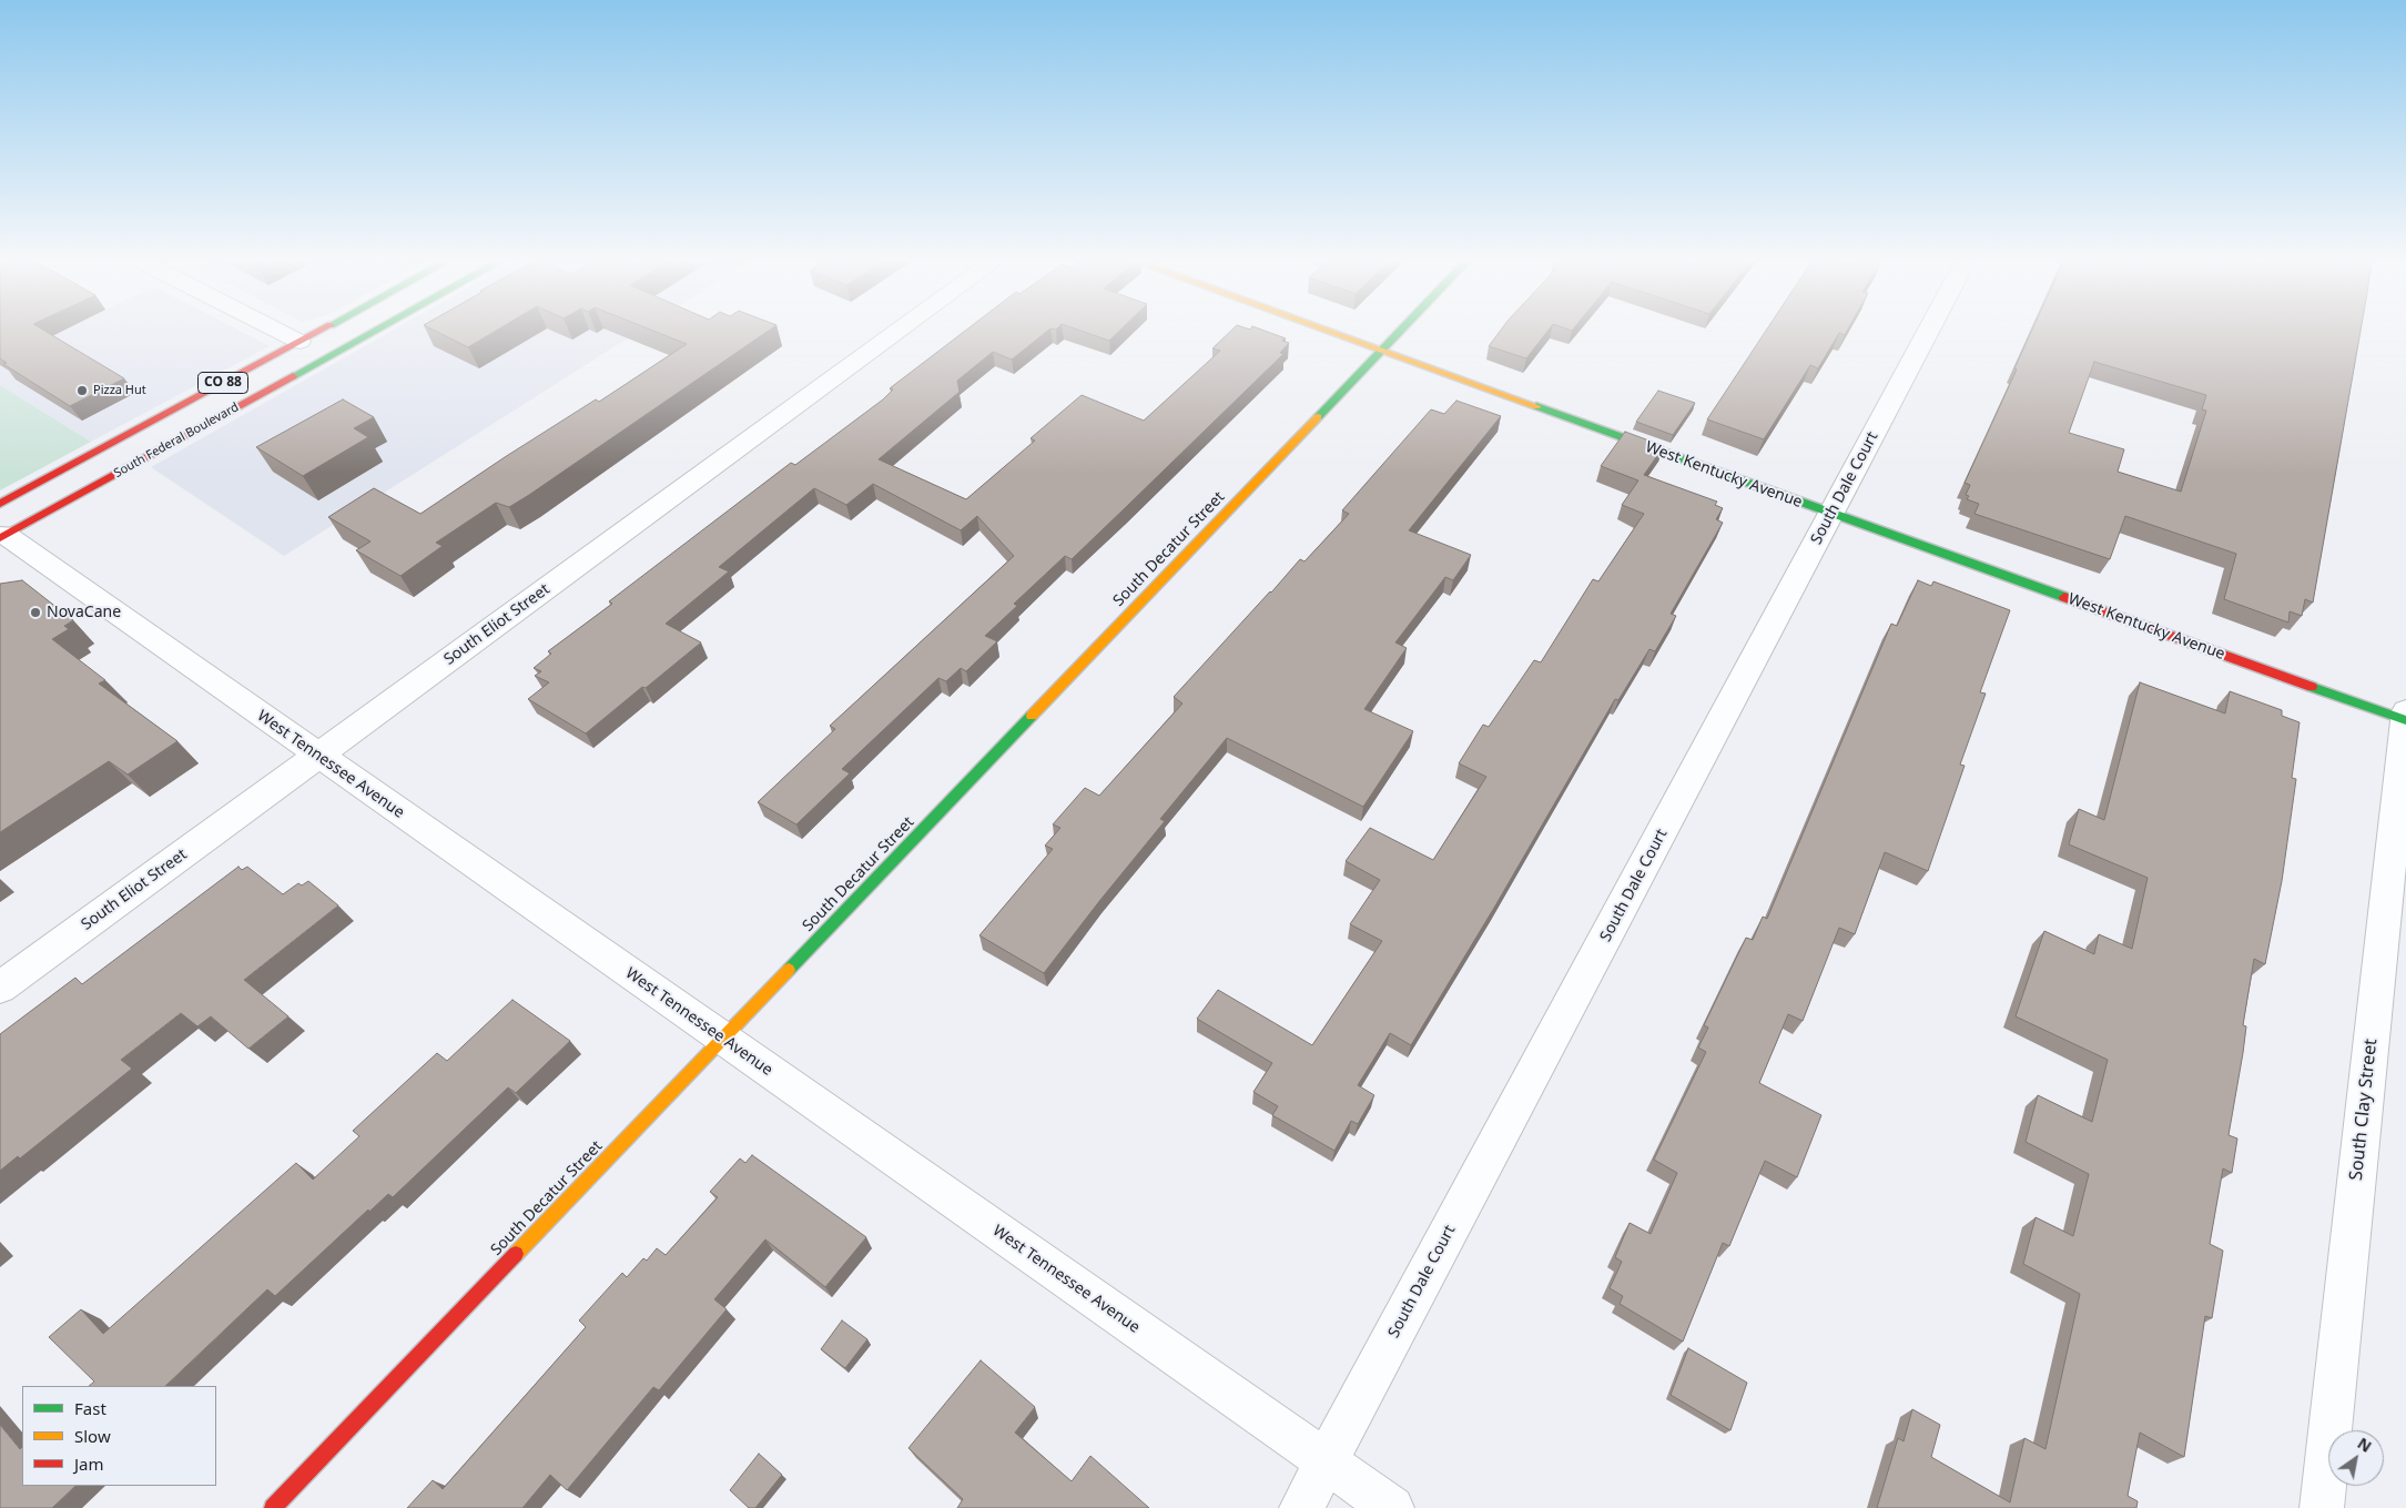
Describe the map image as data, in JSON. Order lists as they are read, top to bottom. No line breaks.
{"streets":{"street":["CO 88","South Federal Boulevard","West Kentucky Avenue","South Dale Court","South Decatur Street","South Eliot Street","West Tennessee Avenue","South Clay Street"]},"crossings":[["South Federal Boulevard","West Tennessee Avenue"],["West Kentucky Avenue","South Dale Court"],["West Kentucky Avenue","South Decatur Street"],["West Kentucky Avenue","South Clay Street"],["South Dale Court","West Tennessee Avenue"],["South Decatur Street","West Tennessee Avenue"],["South Eliot Street","West Tennessee Avenue"]],"places":["Pizza Hut","NovaCane"],"legend":["Fast","Slow","Jam"],"north":"top right"}
